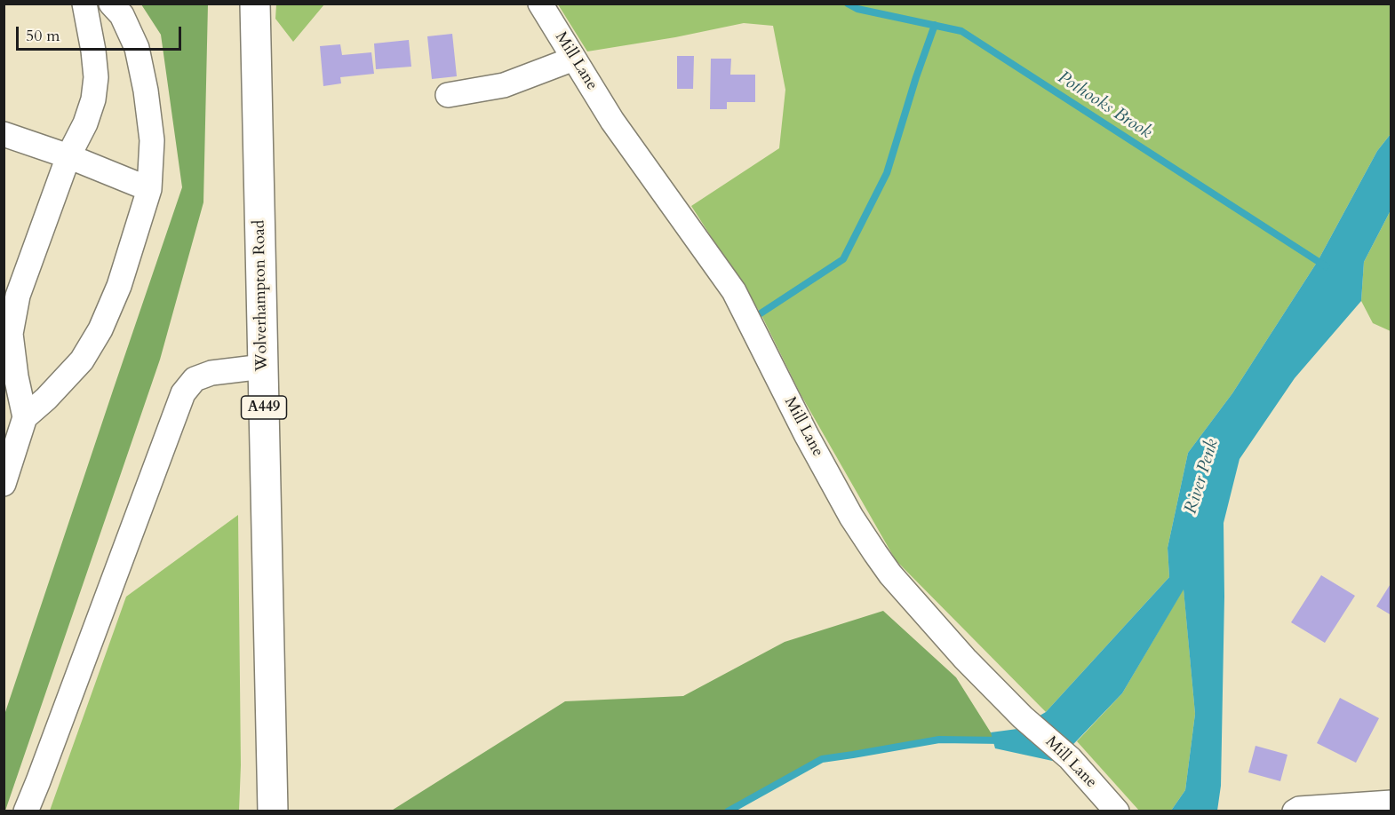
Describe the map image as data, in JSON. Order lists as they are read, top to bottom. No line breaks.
{"streets":{"highway":["Wolverhampton Road","A449"],"street":["Mill Lane"]},"water":["Pothooks Brook","River Penk"],"scale_bar":"50 m"}
